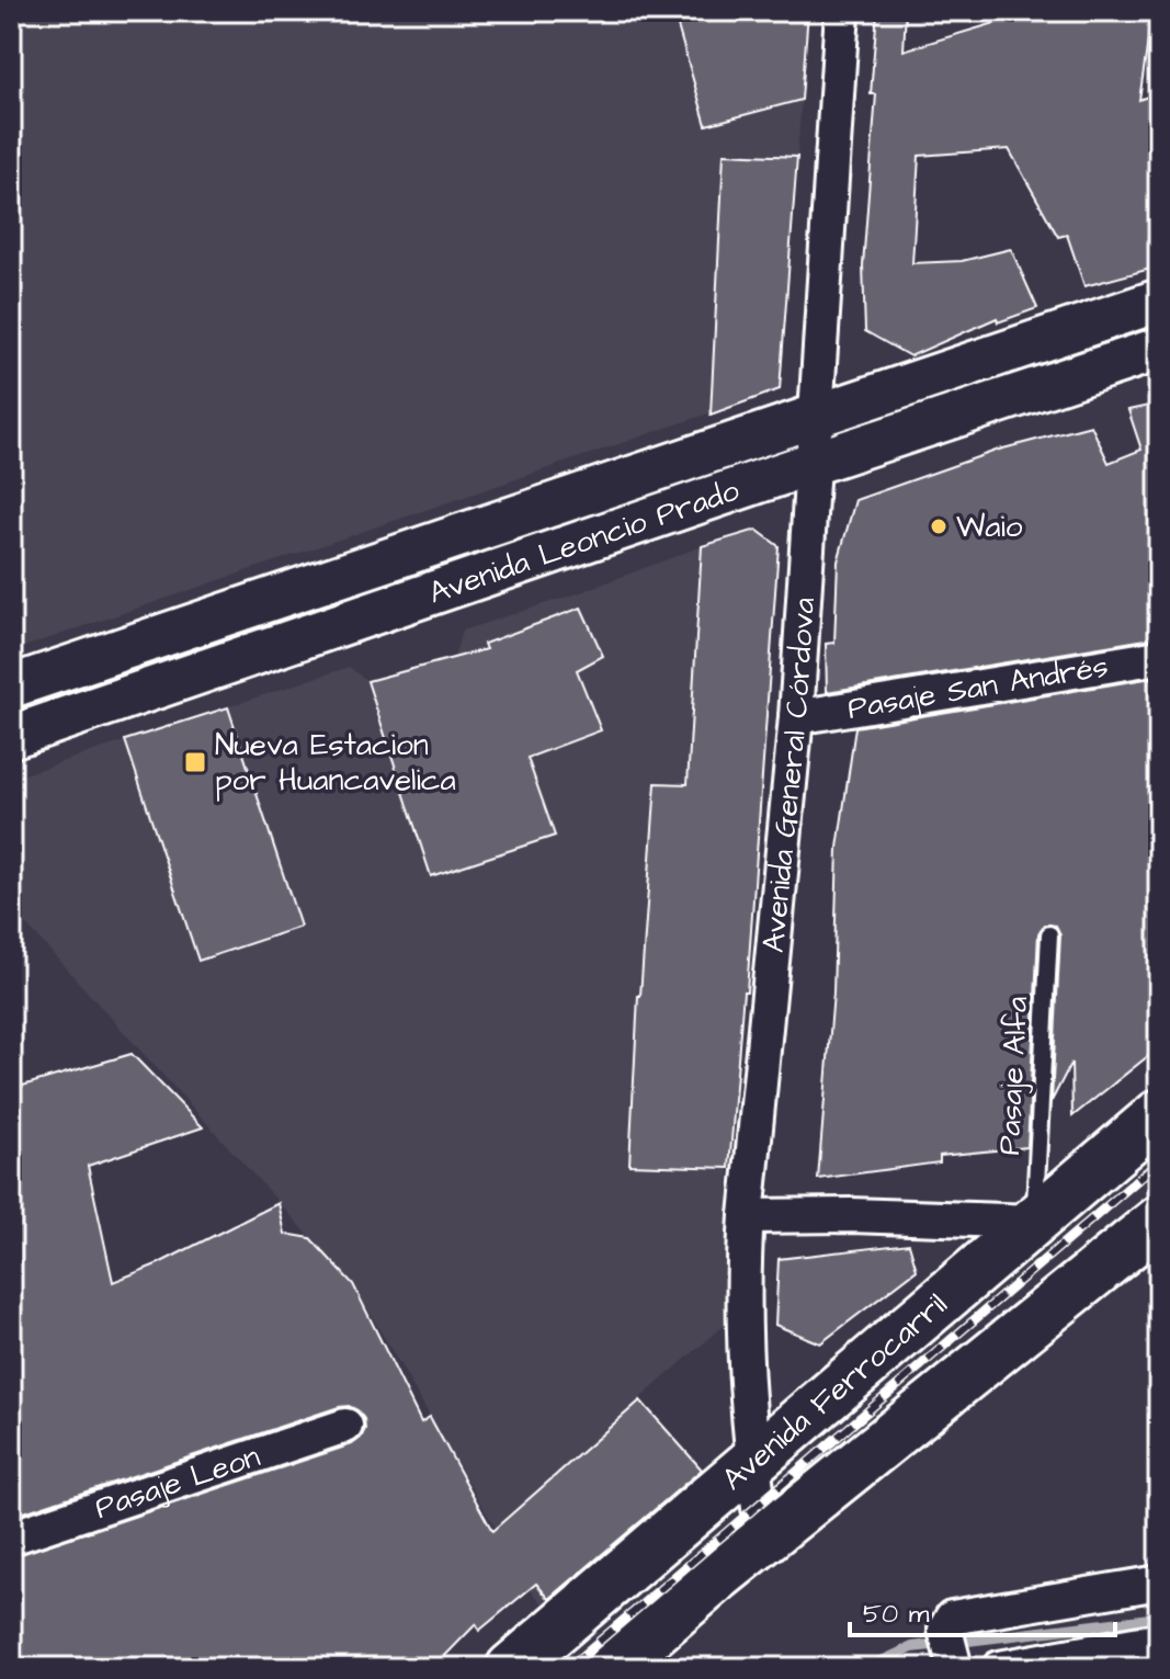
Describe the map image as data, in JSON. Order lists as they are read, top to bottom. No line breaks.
{"streets":{"main road":["Avenida Ferrocarril"],"street":["Avenida Leoncio Prado","Pasaje San Andrés","Avenida General Córdova","Pasaje Leon"],"lane":["Pasaje Alfa"]},"crossings":[["Avenida Leoncio Prado","Avenida General Córdova"],["Pasaje San Andrés","Avenida General Córdova"],["Avenida General Córdova","Avenida Ferrocarril"],["Pasaje Alfa","Avenida Ferrocarril"]],"places":{"other":["Waio"],"transit":["Nueva Estacion por Huancavelica"]},"scale_bar":"50 m"}
